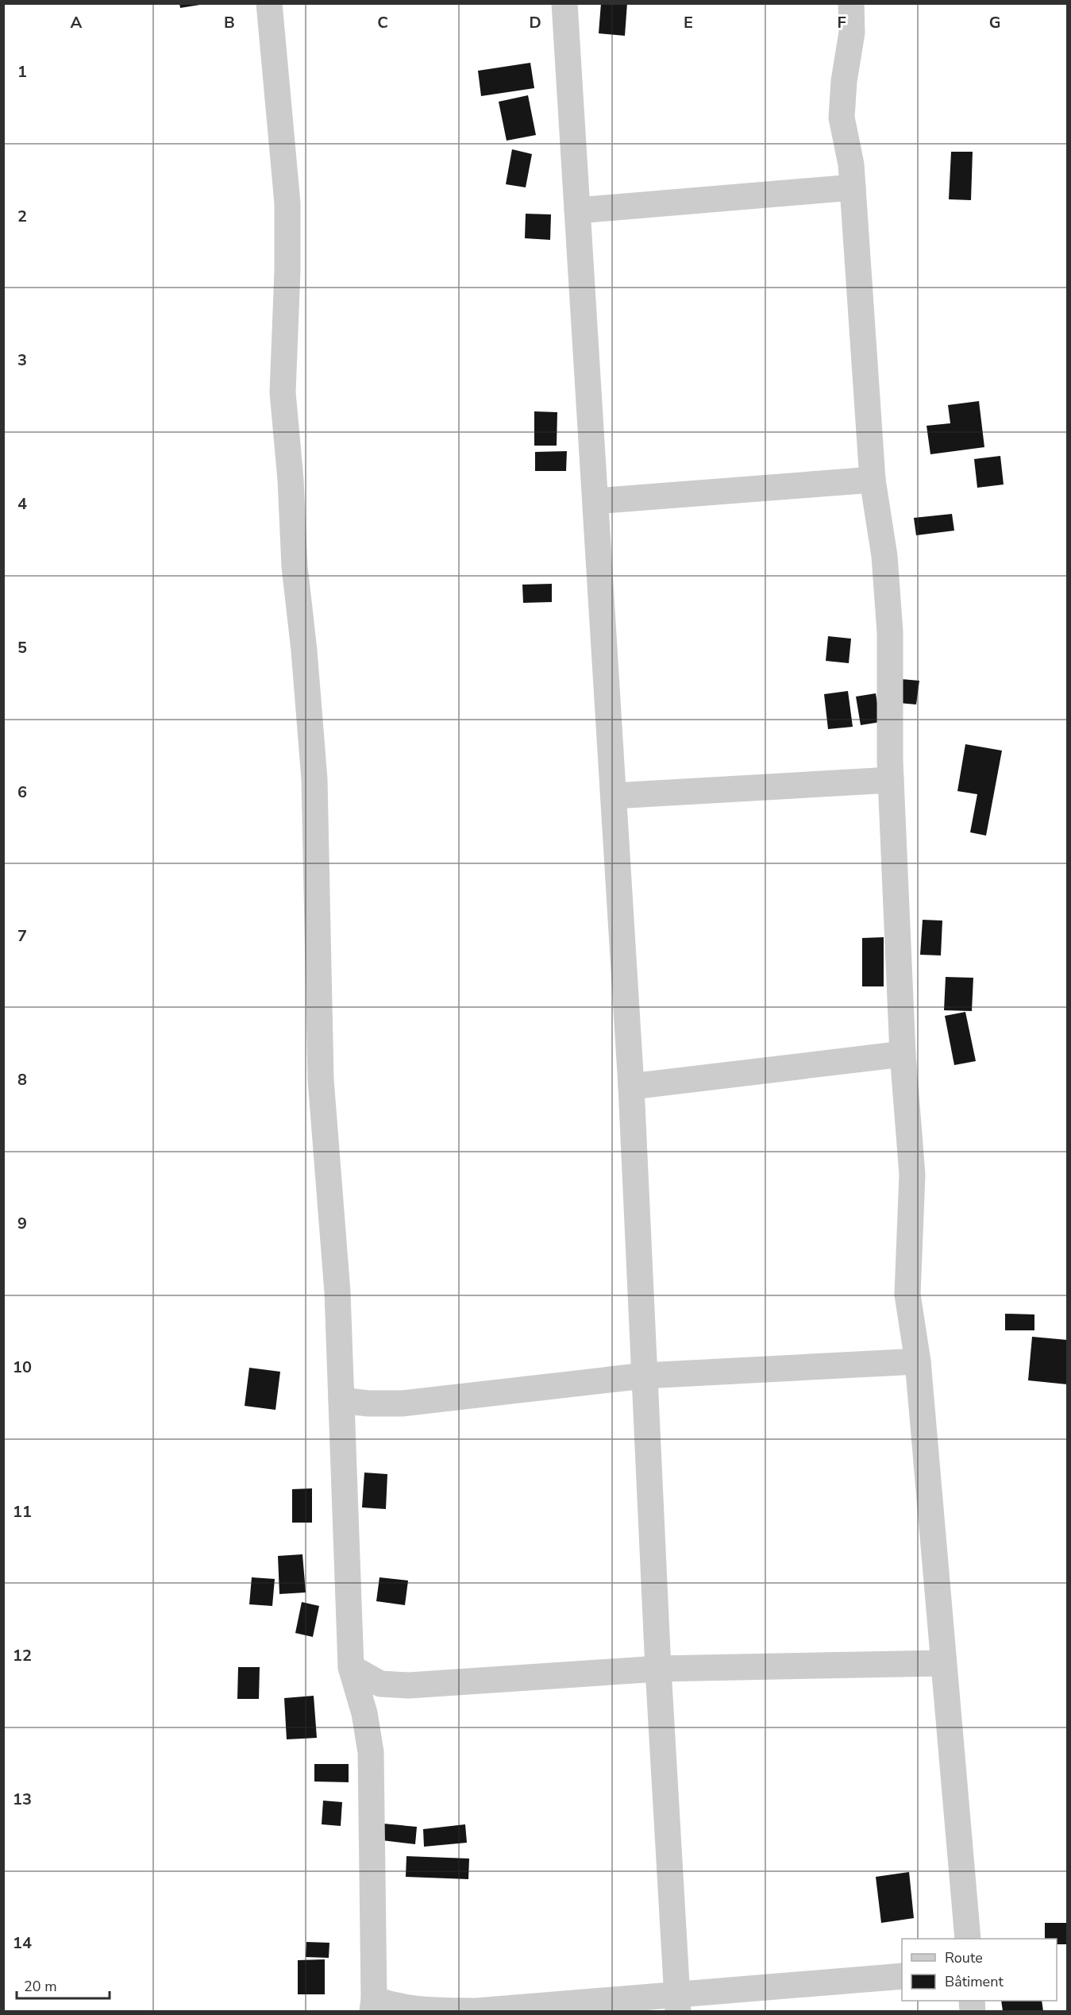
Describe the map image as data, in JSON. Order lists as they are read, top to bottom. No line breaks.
{"legend":["Route","Bâtiment"],"scale_bar":"20 m","grid":{"columns":["A","B","C","D","E","F","G"],"rows":["1","2","3","4","5","6","7","8","9","10","11","12","13","14"]}}
